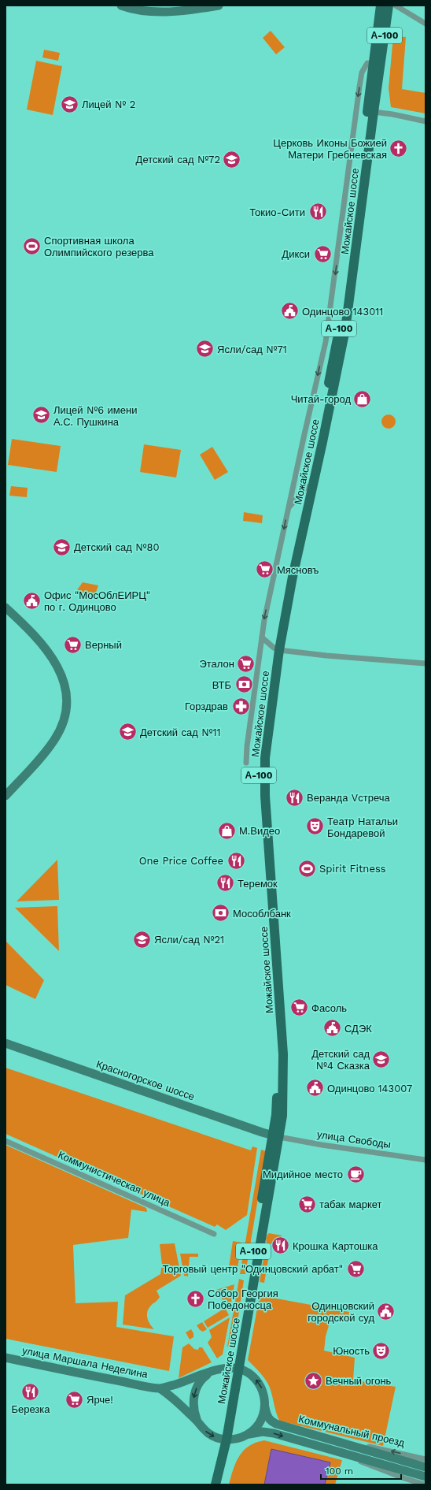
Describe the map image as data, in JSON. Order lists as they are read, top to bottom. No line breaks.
{"streets":{"main road":["А-100","Можайское шоссе","Красногорское шоссе","улица Маршала Неделина","Коммунальный проезд"],"street":["улица Свободы","Коммунистическая улица"]},"crossings":[["Можайское шоссе","Красногорское шоссе"],["Можайское шоссе","улица Свободы"],["Можайское шоссе","Коммунальный проезд"],["Красногорское шоссе","улица Свободы"]],"places":{"school or university":["Лицей № 2","Детский сад №72","Ясли/сад №71","Лицей №6 имени А.С. Пушкина","Детский сад №80","Детский сад №11","Ясли/сад №21","Детский сад №4 Сказка"],"church":["Церковь Иконы Божией Матери Гребневская","Собор Георгия Победоносца"],"restaurant":["Токио-Сити","Веранда Vстреча","One Price Coffee","Теремок","Крошка Картошка","Березка"],"sports":["Спортивная школа Олимпийского резерва","Spirit Fitness"],"supermarket":["Дикси","Мясновъ","Верный","Эталон","Фасоль","табак маркет","Торговый центр \"Одинцовский арбат\"","Ярче!"],"public building":["Одинцово 143011","Офис \"МосОблЕИРЦ\" по г. Одинцово","СДЭК","Одинцово 143007","Одинцовский городской суд"],"shop":["Читай-город","М.Видео"],"bank":["ВТБ","Мособлбанк"],"pharmacy":["Горздрав"],"theatre":["Театр Натальи Бондаревой","Юность"],"cafe":["Мидийное место"],"place":["Вечный огонь"]},"scale_bar":"100 m"}
